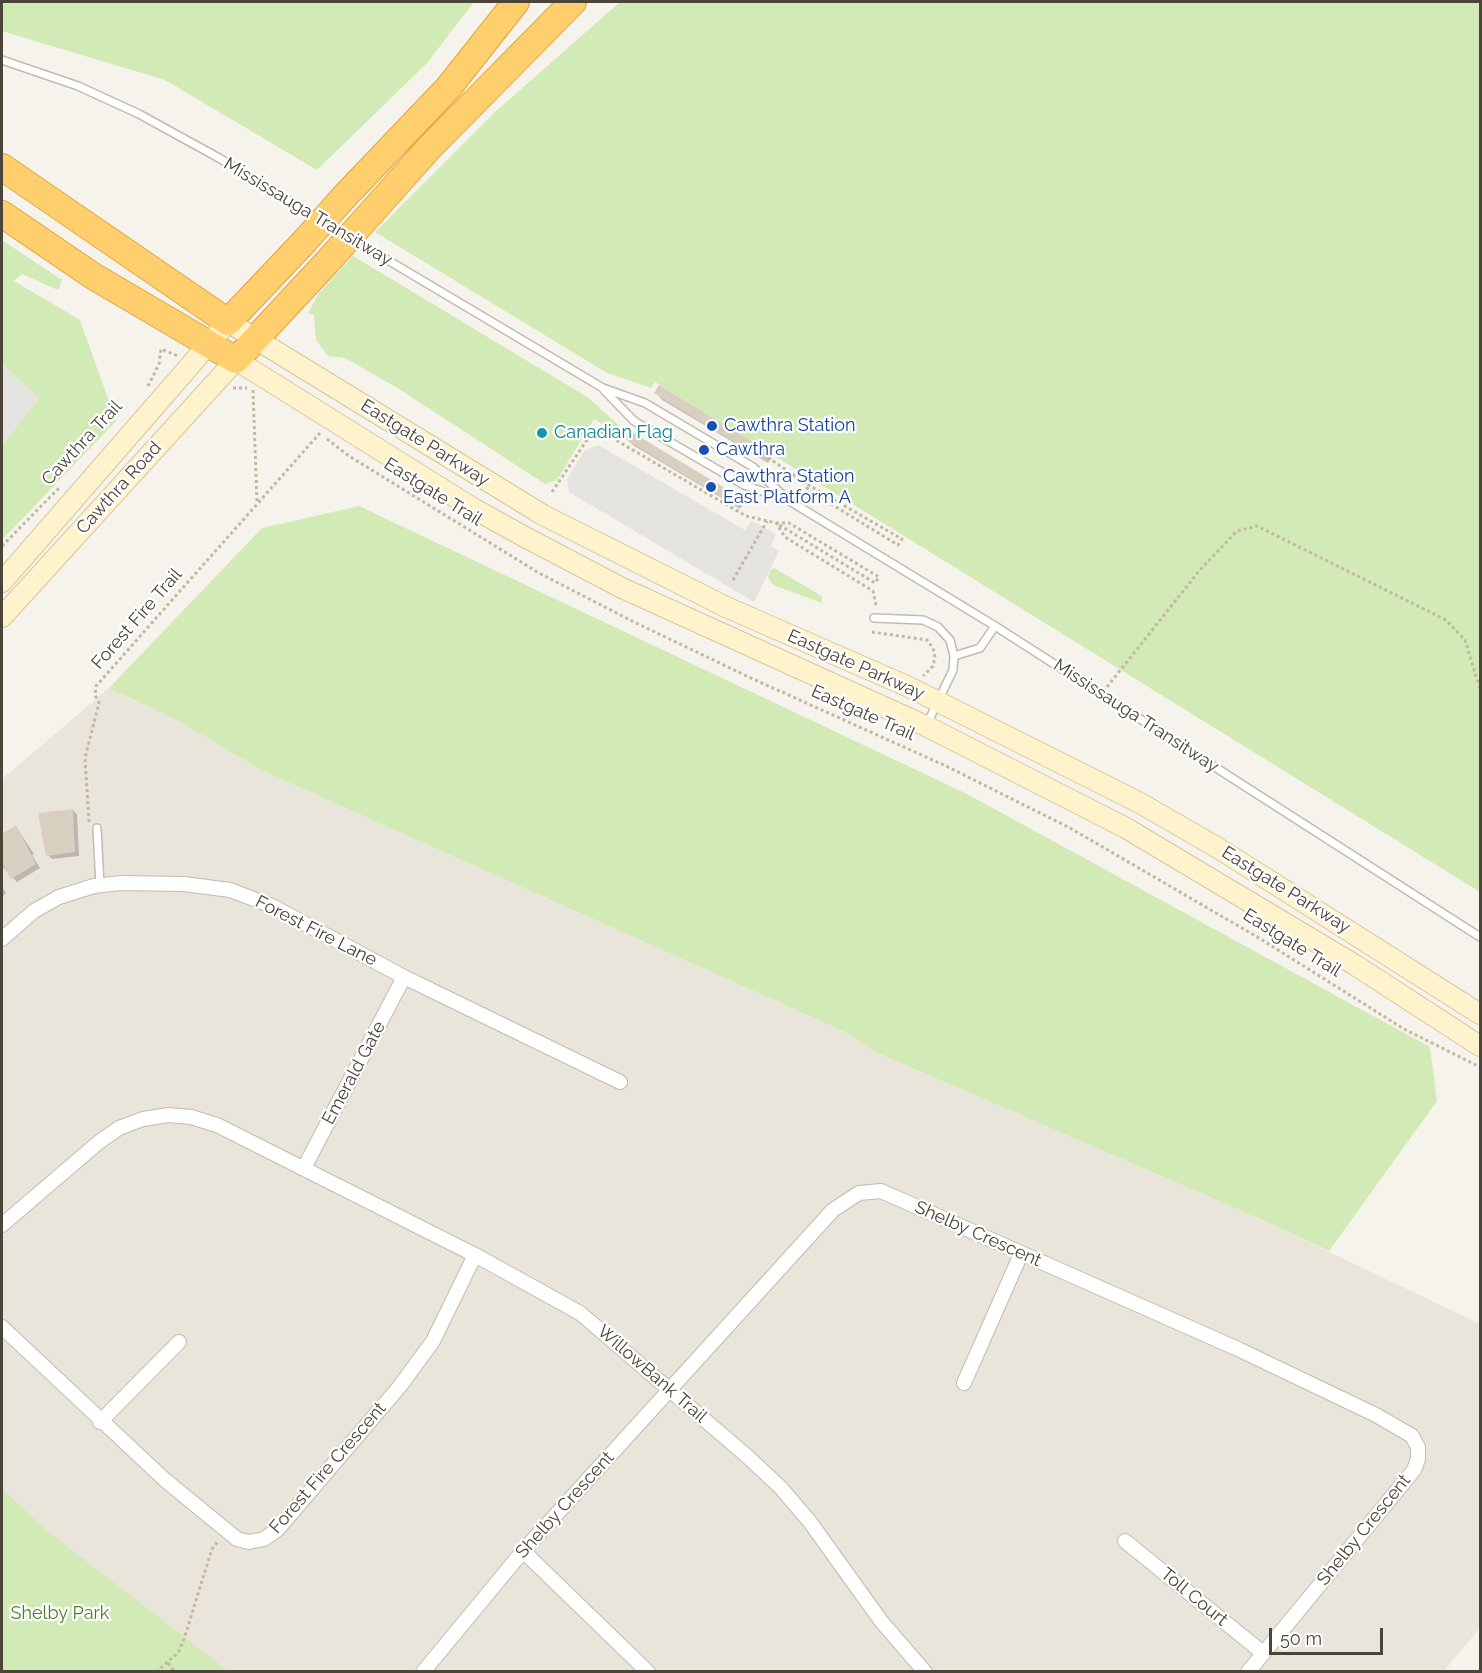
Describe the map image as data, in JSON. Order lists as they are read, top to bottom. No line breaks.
{"streets":{"main road":["Eastgate Parkway","Cawthra Road"],"street":["Forest Fire Lane","Emerald Gate","Shelby Crescent","WillowBank Trail","Forest Fire Crescent","Toll Court"],"lane":["Mississauga Transitway"],"path":["Cawthra Trail","Eastgate Trail","Forest Fire Trail"]},"crossings":[["Eastgate Parkway","Cawthra Road"],["Eastgate Trail","Forest Fire Trail"],["Forest Fire Lane","Emerald Gate"],["Emerald Gate","WillowBank Trail"],["Shelby Crescent","WillowBank Trail"],["Shelby Crescent","Toll Court"],["WillowBank Trail","Forest Fire Crescent"]],"parks":["Shelby Park"],"places":["Cawthra Station","Canadian Flag","Cawthra","Cawthra Station East Platform A"],"scale_bar":"50 m"}
